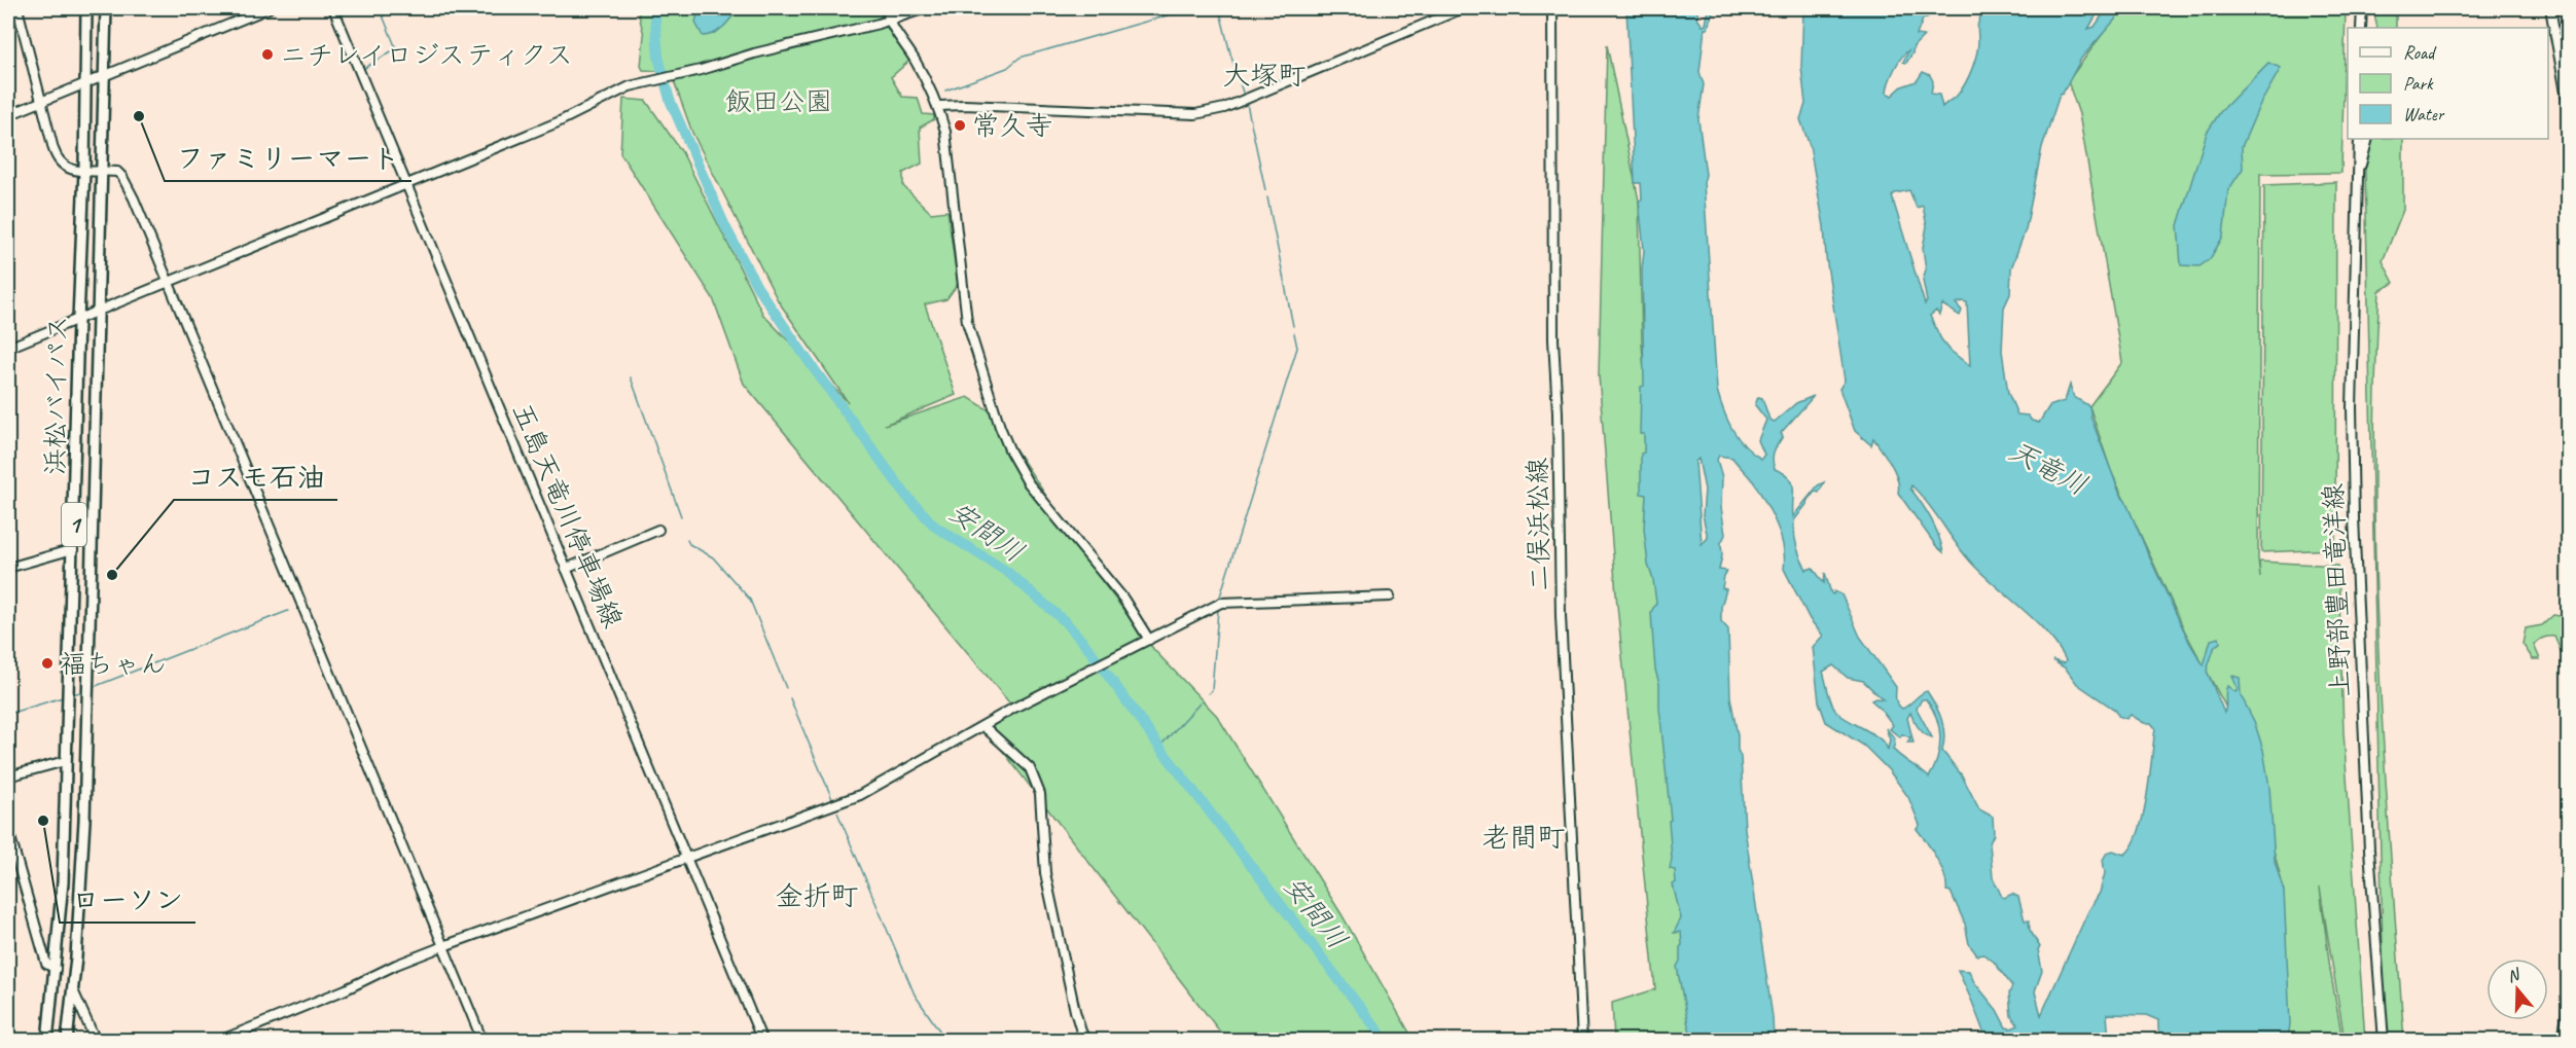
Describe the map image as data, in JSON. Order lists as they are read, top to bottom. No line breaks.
{"streets":{"highway":["浜松バイパス","1"],"street":["五島天竜川停車場線","二俣浜松線","上野部豊田竜洋線"]},"districts":["大塚町","老間町","金折町"],"water":["天竜川","安間川"],"parks":["飯田公園"],"places":["ニチレイロジスティクス","ファミリーマート","常久寺","コスモ石油","福ちゃん","ローソン"],"legend":["Road","Park","Water"],"north":"top"}
